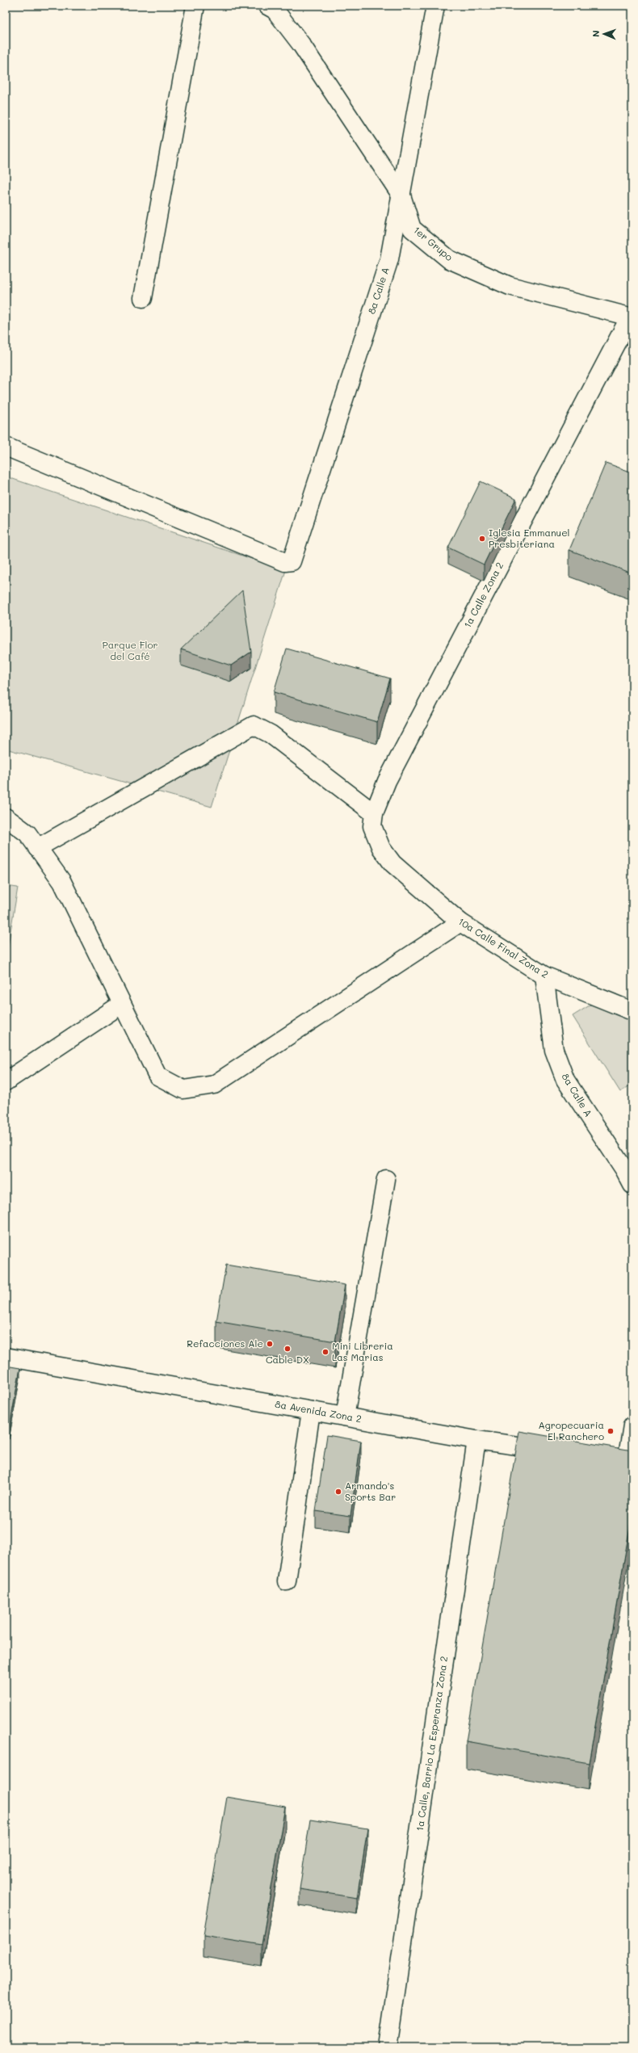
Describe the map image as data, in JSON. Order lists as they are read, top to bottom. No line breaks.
{"streets":{"street":["1er Grupo","8a Calle A","1a Calle Zona 2","10a Calle Final Zona 2","8a Avenida Zona 2","1a Calle, Barrio La Esperanza Zona 2"]},"crossings":[["1er Grupo","8a Calle A"],["1er Grupo","1a Calle Zona 2"],["8a Calle A","10a Calle Final Zona 2"],["1a Calle Zona 2","10a Calle Final Zona 2"],["8a Avenida Zona 2","1a Calle, Barrio La Esperanza Zona 2"]],"parks":["Parque Flor del Café"],"places":["Iglesia Emmanuel Presbiteriana","Refacciones Ale","Cable DX","Mini Libreria Las Marias","Agropecuaria El Ranchero","Armando's Sports Bar"],"north":"left"}
